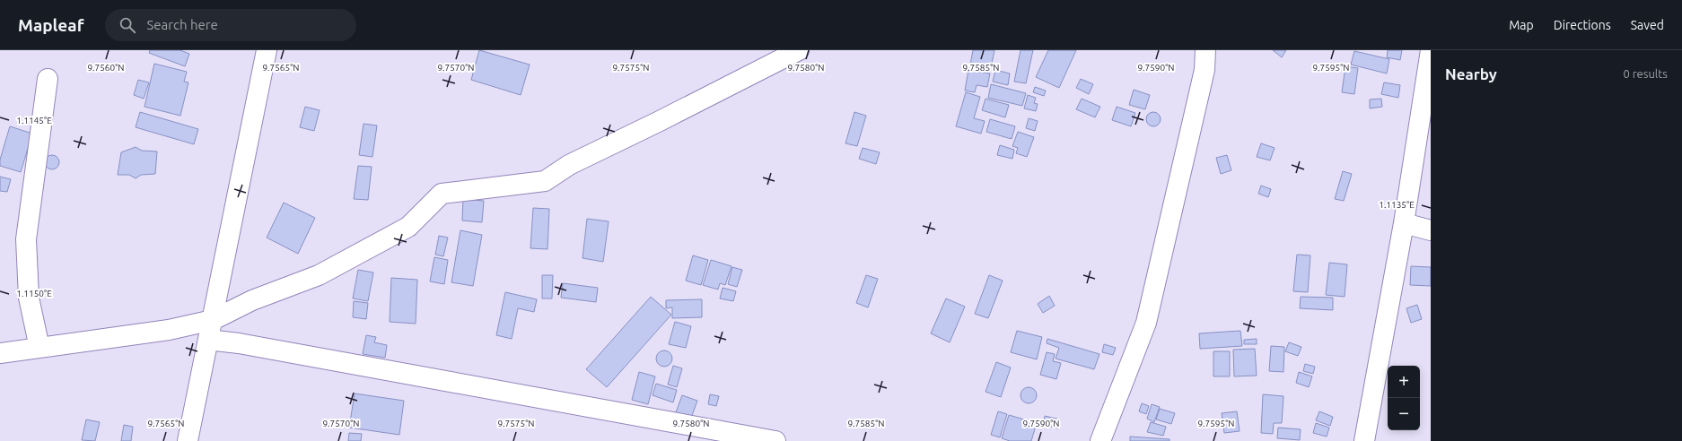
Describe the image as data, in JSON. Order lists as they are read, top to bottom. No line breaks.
{"page":{"header":"Mapleaf","search":"Search here","nav":["Map","Directions","Saved"],"heading":["Nearby","0 results"],"map_buttons":["+","−"]},"coordinates":["9.7560°N","9.7565°N","9.7570°N","9.7575°N","9.7580°N","9.7585°N","9.7590°N","9.7595°N","1.1145°E","1.1135°E","1.1150°E"]}
